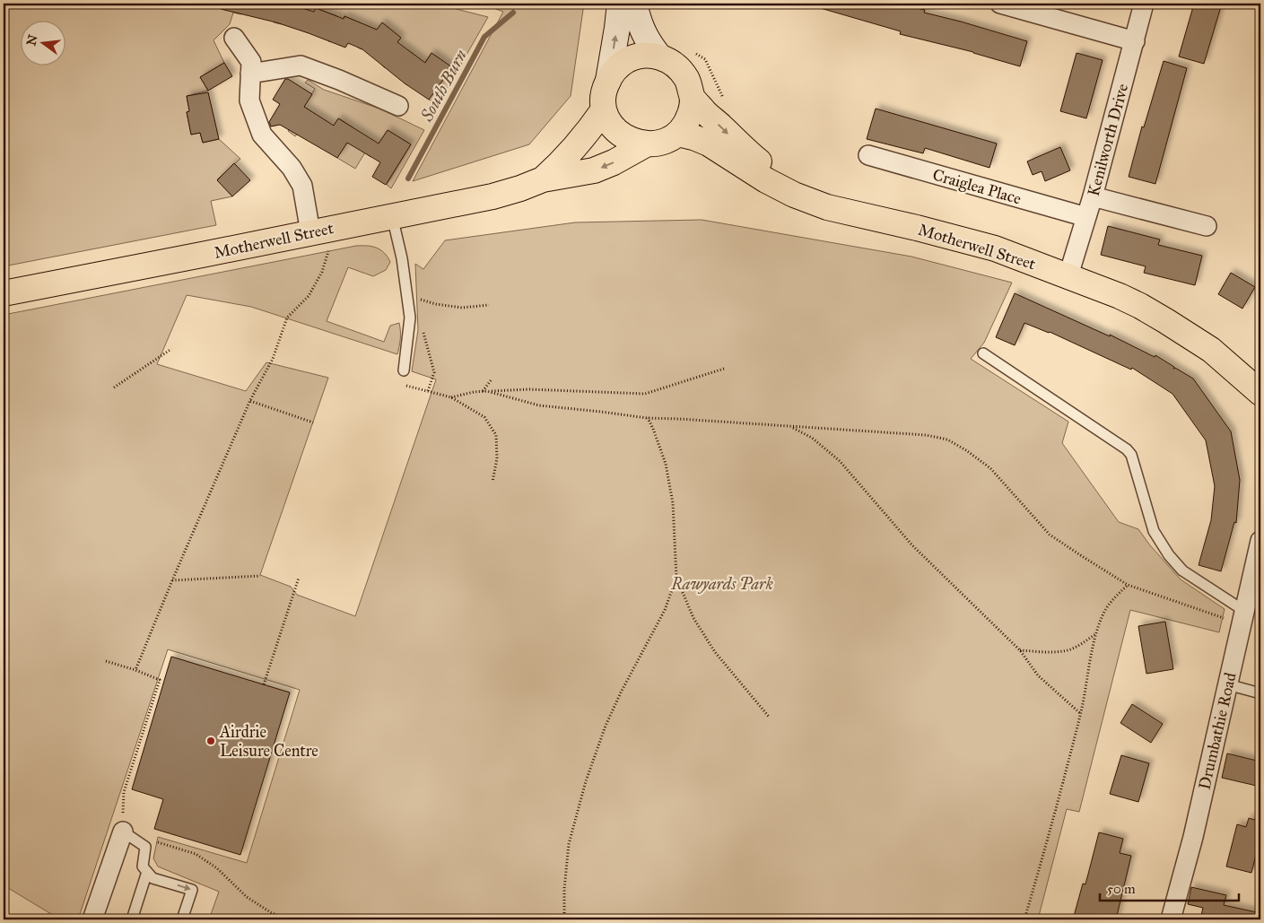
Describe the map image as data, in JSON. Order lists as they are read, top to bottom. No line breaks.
{"streets":{"main road":["Motherwell Street"],"street":["Kenilworth Drive","Craiglea Place","Drumbathie Road"]},"crossings":[["Kenilworth Drive","Craiglea Place"],["Kenilworth Drive","Motherwell Street"]],"water":["South Burn"],"parks":["Rawyards Park"],"places":["Airdrie Leisure Centre"],"scale_bar":"50 m","north":"left"}
